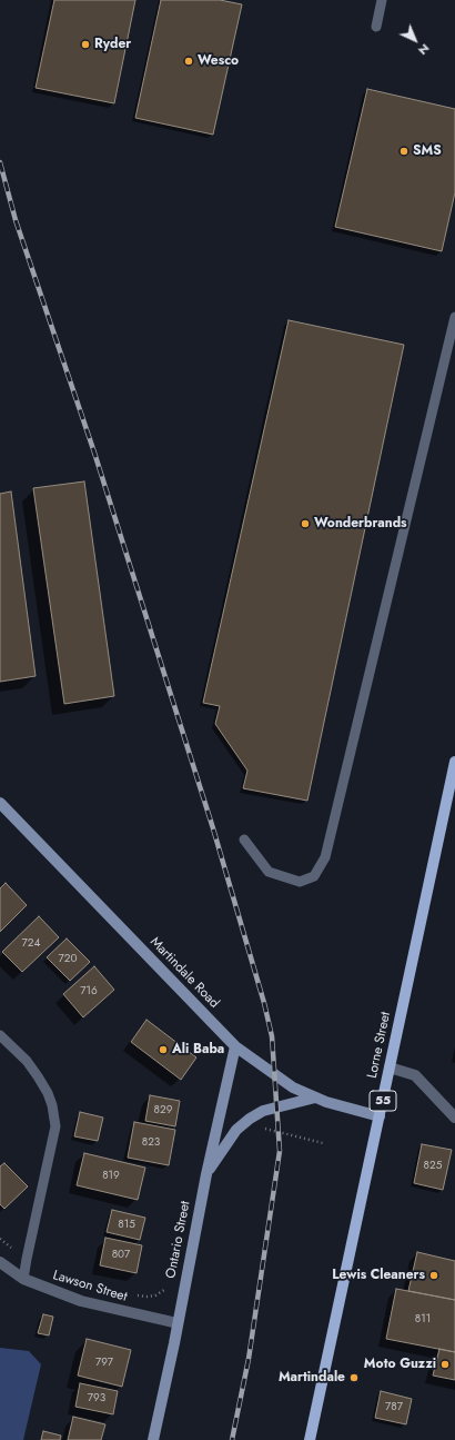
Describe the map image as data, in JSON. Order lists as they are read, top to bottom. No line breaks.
{"streets":{"main road":["Lorne Street","55"],"street":["Martindale Road","Ontario Street","Lawson Street"]},"crossings":[["Martindale Road","Lorne Street"],["Martindale Road","Ontario Street"],["Ontario Street","Lawson Street"]],"places":["Ryder","Wesco","SMS","Wonderbrands","Ali Baba","Lewis Cleaners","Moto Guzzi","Martindale"],"house_numbers":["724","720","716","829","823","825","819","815","807","811","797","793","787"],"north":"bottom right"}
